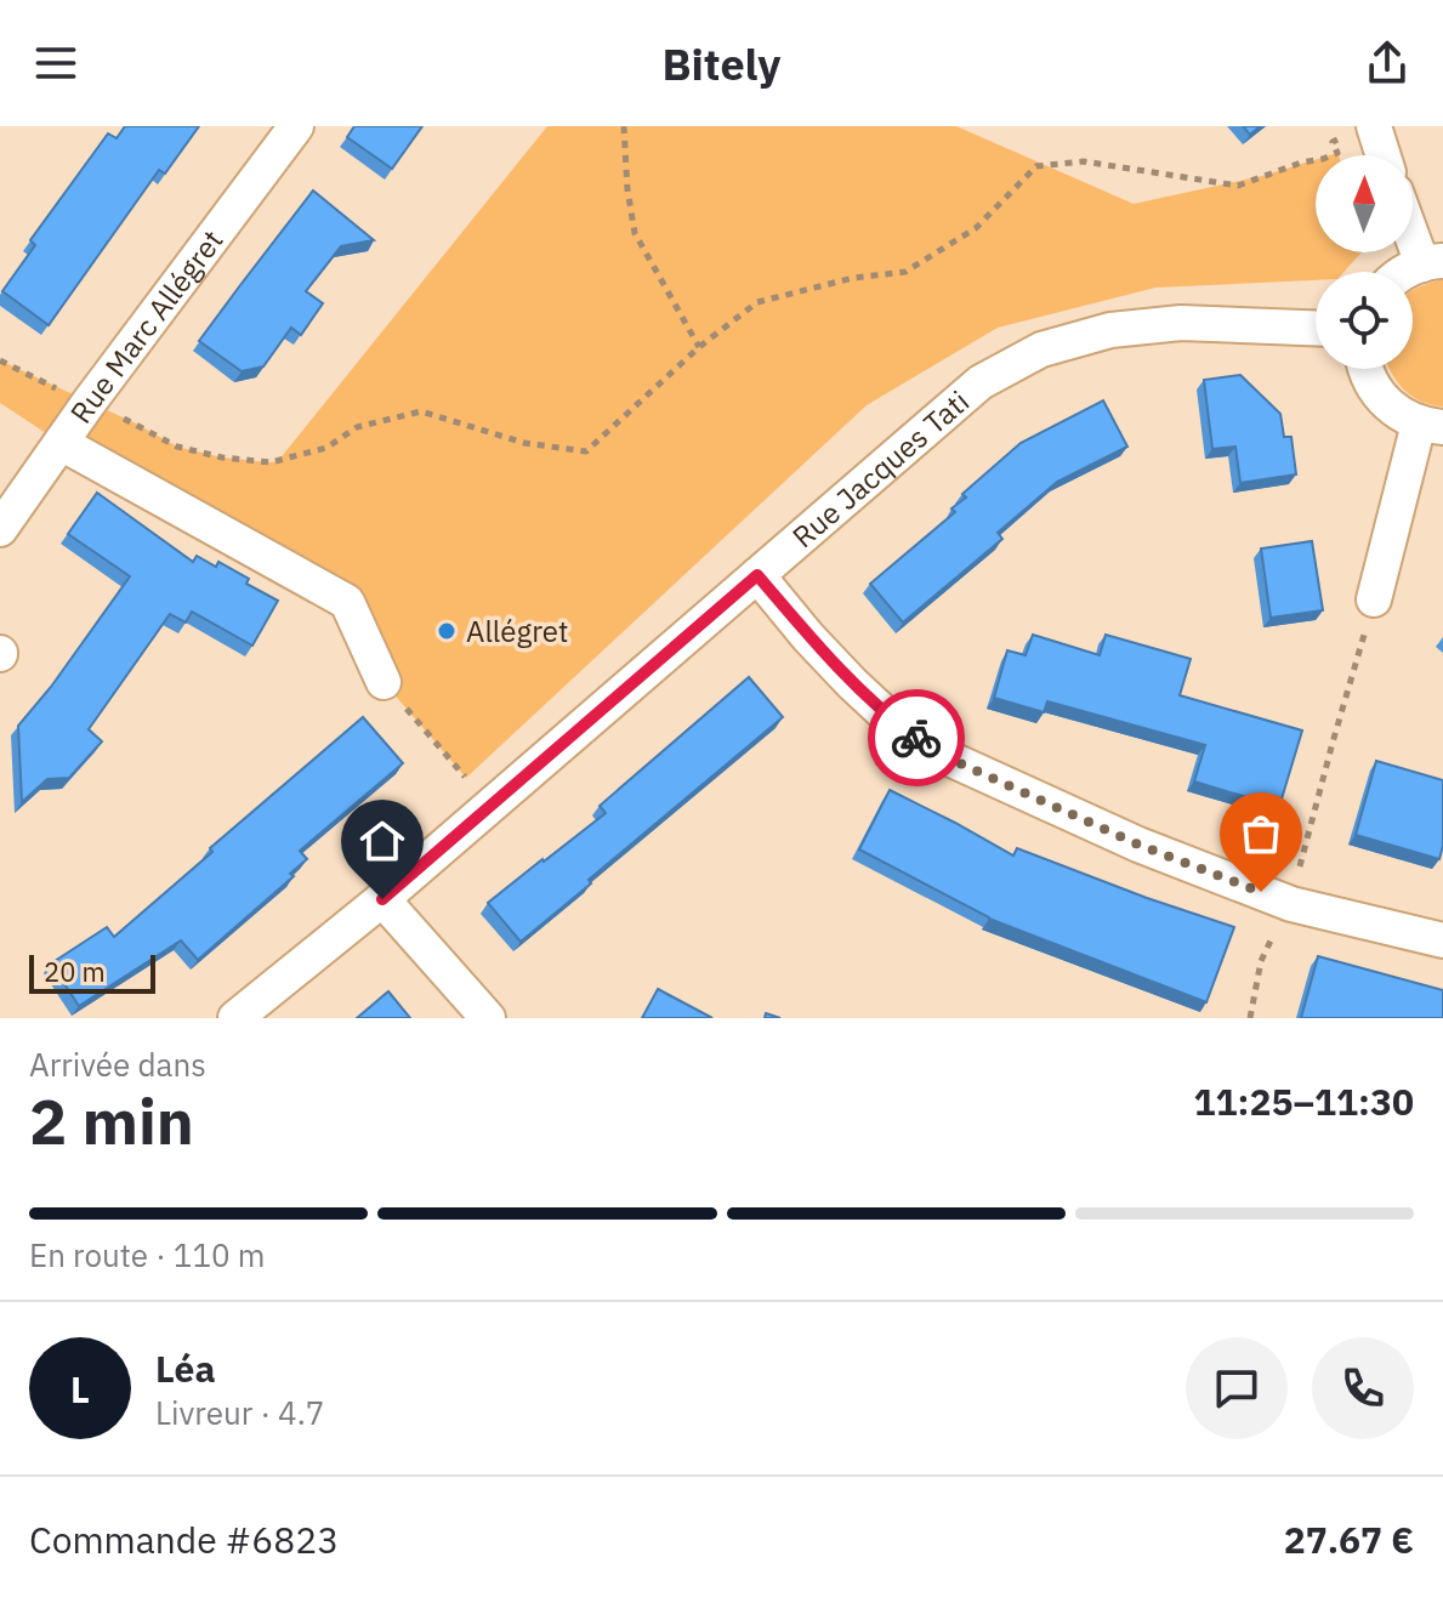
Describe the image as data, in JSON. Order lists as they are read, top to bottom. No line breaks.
{"streets":{"street":["Rue Marc Allégret","Rue Jacques Tati"]},"places":["Allégret"],"scale_bar":"20 m","north":"top","page":{"header":"Bitely","scale":"20 m","heading":["2 min","Arrivée dans","11:25–11:30"],"panel":["Léa","Livreur · 4.7","Commande #6823","27.67 €"],"bar":"En route · 110 m","round":"L"}}
